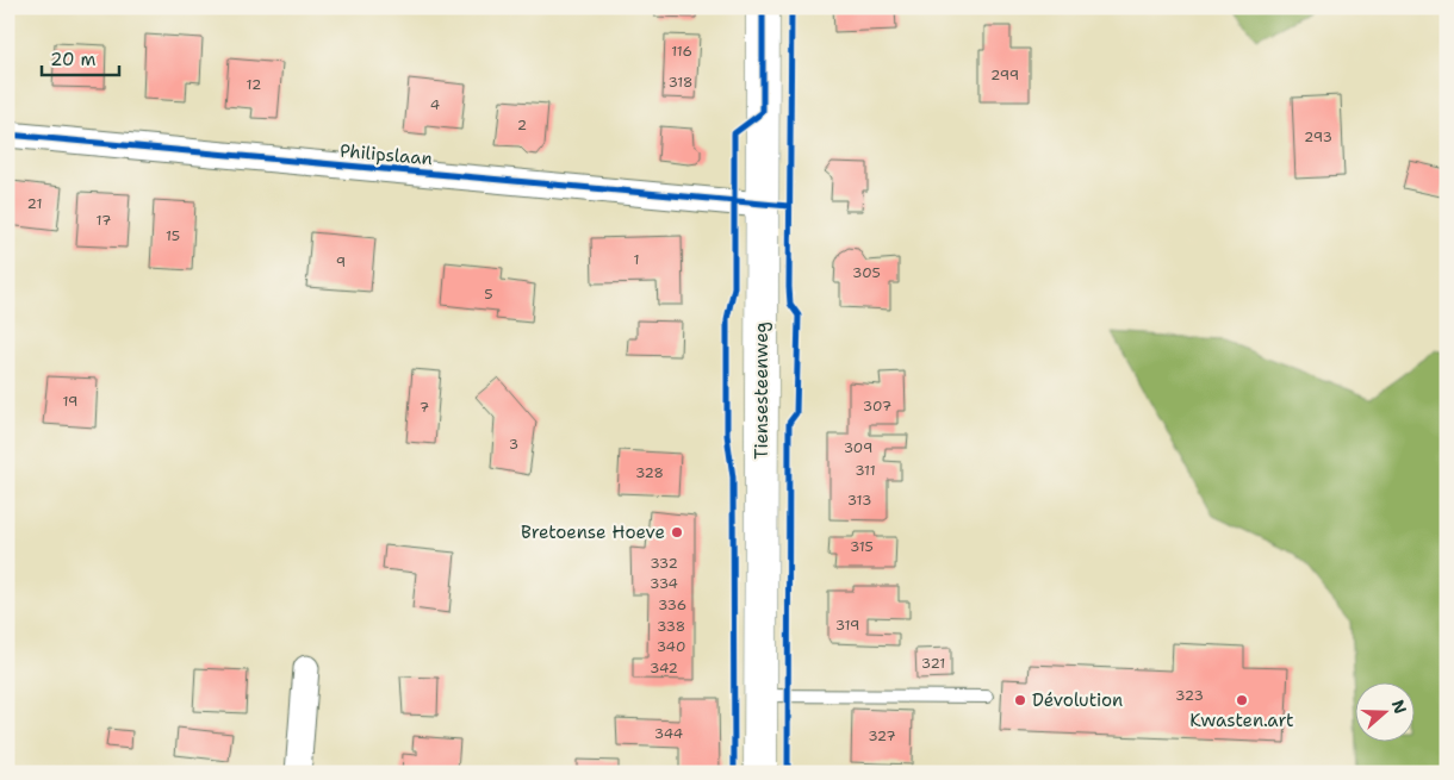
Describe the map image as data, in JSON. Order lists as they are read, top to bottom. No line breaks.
{"streets":{"main road":["Tiensesteenweg"],"street":["Philipslaan"]},"crossings":[["Philipslaan","Tiensesteenweg"]],"places":["Bretoense Hoeve","Dévolution","Kwasten.art"],"house_numbers":["116","299","318","12","4","2","293","21","17","15","1","9","305","5","19","307","7","3","309","311","328","313","315","332","334","336","319","338","340","321","342","323","344","327"],"scale_bar":"20 m","north":"right"}
